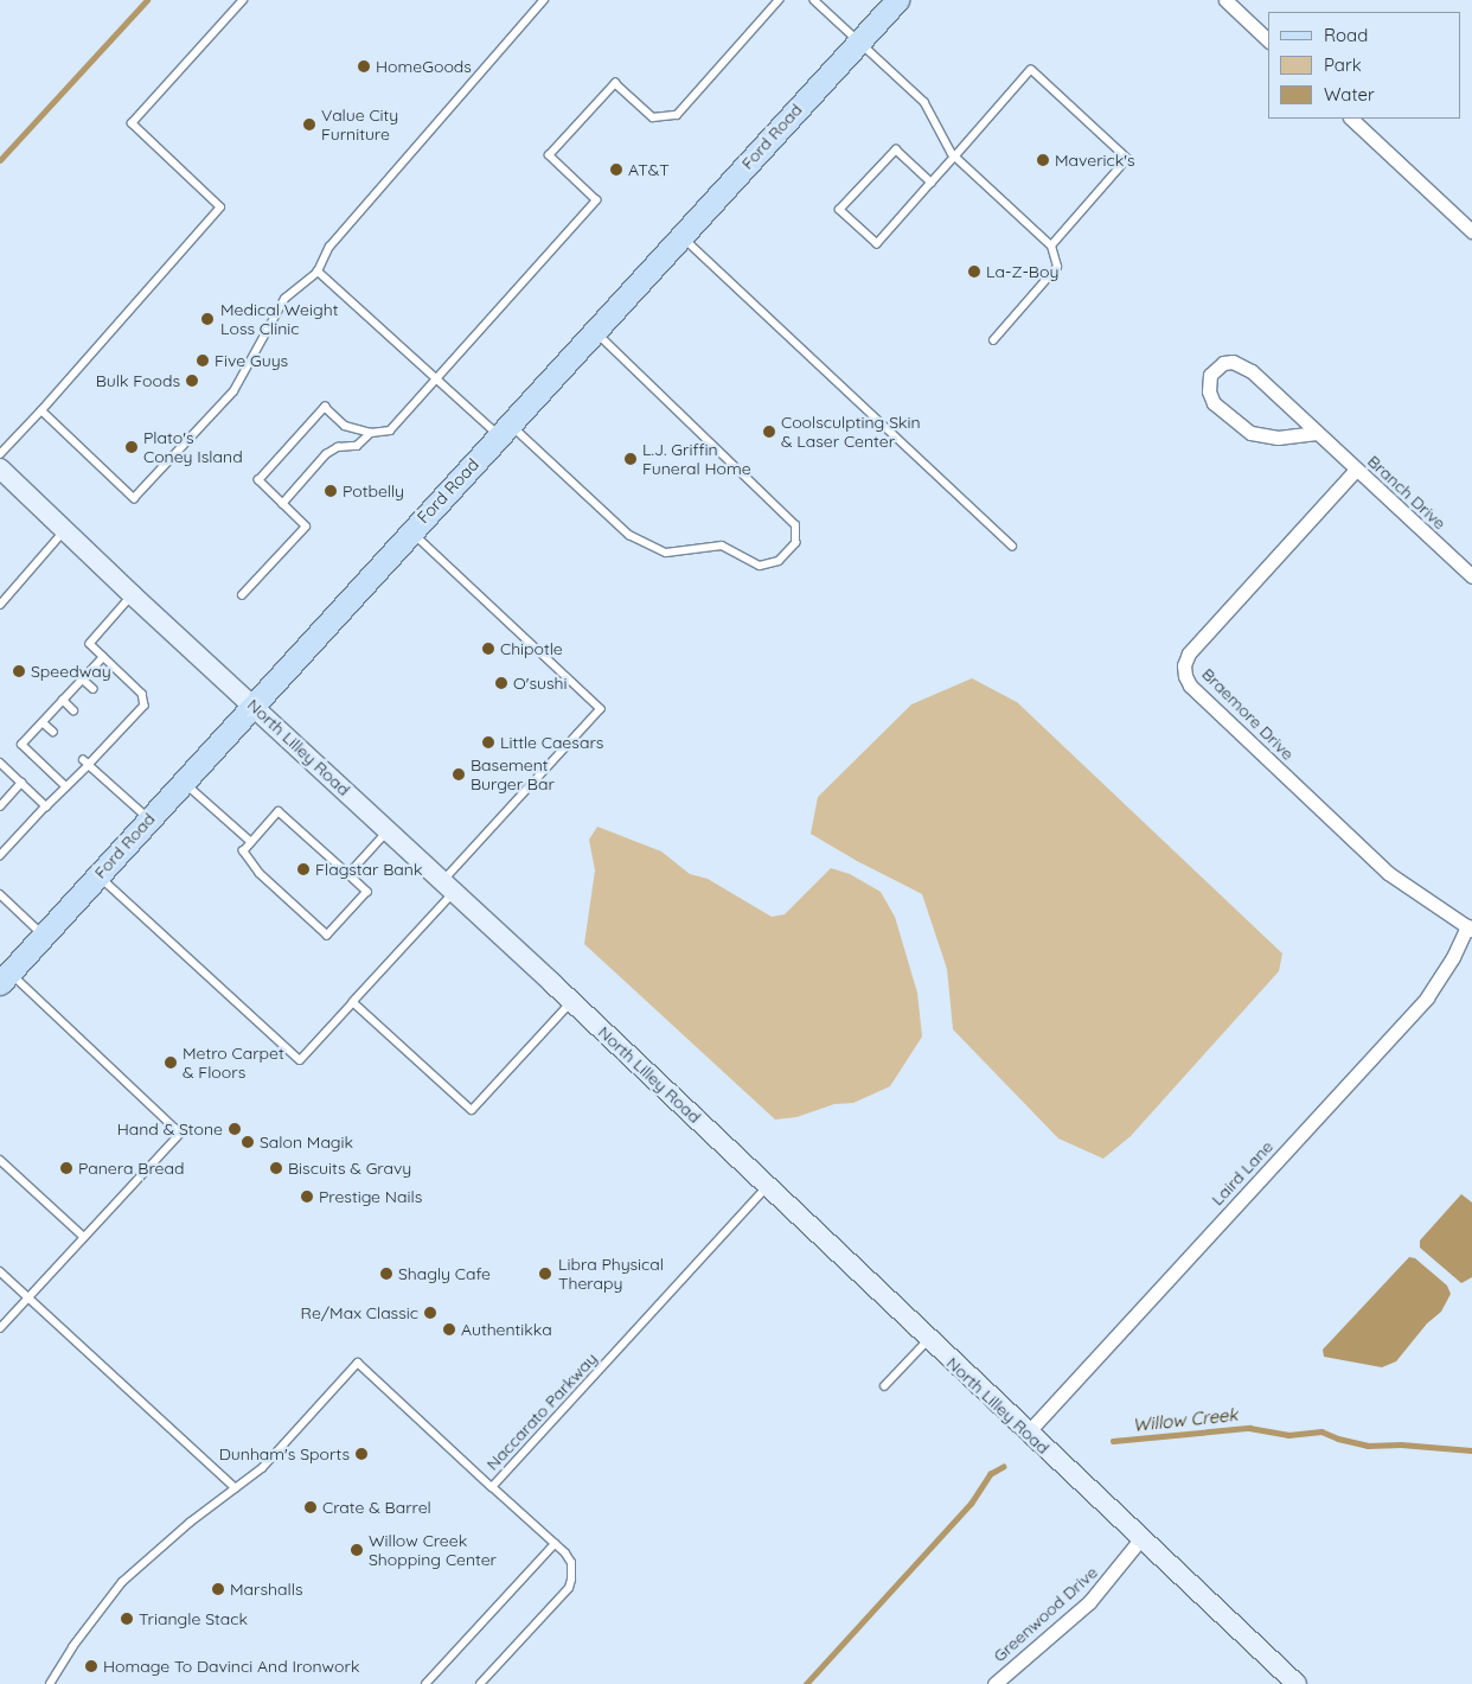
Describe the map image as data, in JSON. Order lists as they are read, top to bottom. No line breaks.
{"streets":{"main road":["Ford Road"],"street":["Branch Drive","Braemore Drive","North Lilley Road","Laird Lane","Greenwood Drive"],"lane":["Naccarato Parkway"]},"crossings":[["Ford Road","North Lilley Road"],["Branch Drive","Braemore Drive"],["Braemore Drive","Laird Lane"],["North Lilley Road","Laird Lane"],["North Lilley Road","Naccarato Parkway"],["North Lilley Road","Greenwood Drive"]],"water":["Willow Creek"],"places":["HomeGoods","Value City Furniture","Maverick's","AT&T","La-Z-Boy","Medical Weight Loss Clinic","Five Guys","Bulk Foods","Coolsculpting Skin & Laser Center","Plato's Coney Island","L.J. Griffin Funeral Home","Potbelly","Chipotle","Speedway","O'sushi","Little Caesars","Basement Burger Bar","Flagstar Bank","Metro Carpet & Floors","Hand & Stone","Salon Magik","Panera Bread","Biscuits & Gravy","Prestige Nails","Shagly Cafe","Libra Physical Therapy","Re/Max Classic","Authentikka","Dunham's Sports","Crate & Barrel","Willow Creek Shopping Center","Marshalls","Triangle Stack","Homage To Davinci And Ironwork"],"legend":["Road","Park","Water"]}
